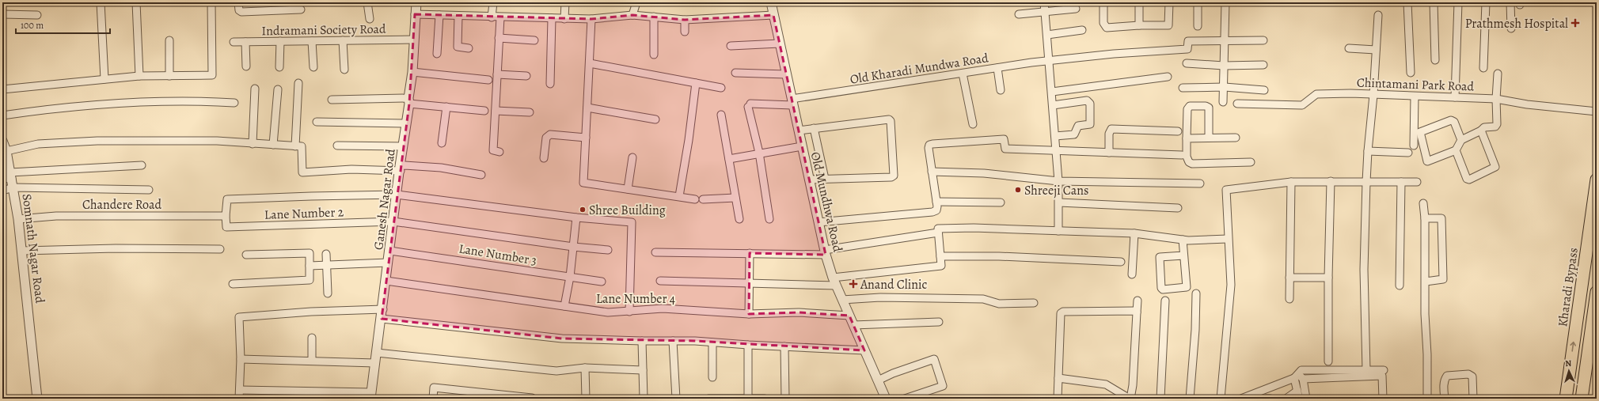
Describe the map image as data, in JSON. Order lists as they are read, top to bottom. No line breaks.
{"streets":{"highway":["Kharadi Bypass"],"street":["Indramani Society Road","Old Kharadi Mundwa Road","Chintamani Park Road","Ganesh Nagar Road","Old Mundhwa Road","Chandere Road","Lane Number 2","Somnath Nagar Road","Lane Number 3","Lane Number 4"]},"crossings":[["Indramani Society Road","Ganesh Nagar Road"],["Old Kharadi Mundwa Road","Old Mundhwa Road"],["Ganesh Nagar Road","Lane Number 2"],["Ganesh Nagar Road","Lane Number 3"],["Ganesh Nagar Road","Lane Number 4"],["Old Mundhwa Road","Lane Number 4"],["Chandere Road","Lane Number 2"],["Chandere Road","Somnath Nagar Road"]],"places":{"health":["Prathmesh Hospital","Anand Clinic"],"other":["Shreeji Cans","Shree Building"]},"scale_bar":"100 m","north":"top"}
